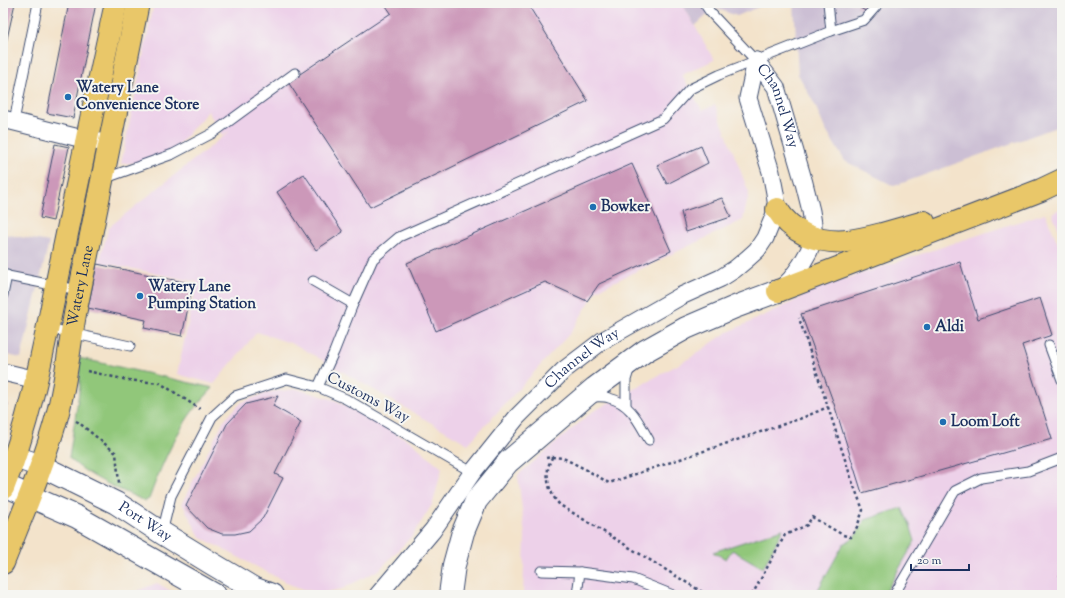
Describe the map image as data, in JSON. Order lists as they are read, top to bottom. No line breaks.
{"streets":{"highway":["Watery Lane"],"street":["Channel Way","Port Way"],"lane":["Customs Way"]},"crossings":[["Channel Way","Customs Way"],["Watery Lane","Port Way"],["Customs Way","Port Way"]],"places":["Watery Lane Convenience Store","Bowker","Watery Lane Pumping Station","Aldi","Loom Loft"],"scale_bar":"20 m"}
